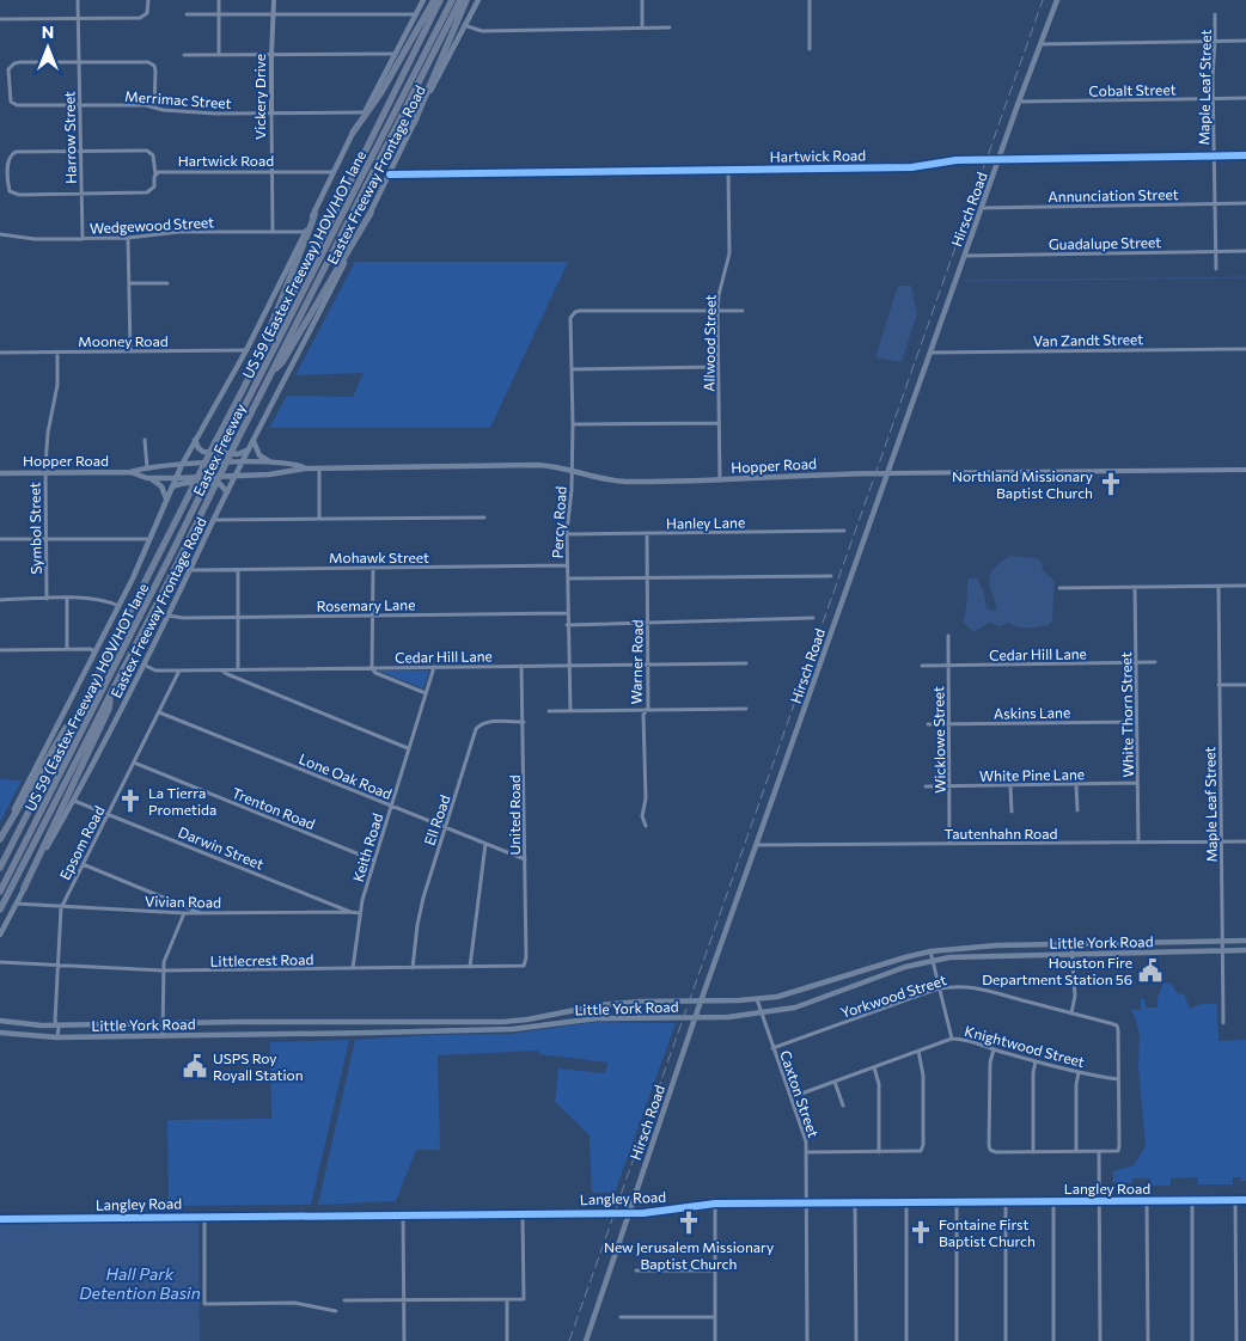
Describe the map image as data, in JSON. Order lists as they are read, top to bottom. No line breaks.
{"streets":{"highway":["US 59 (Eastex Freeway) HOV/HOT lane","Eastex Freeway"],"main road":["Eastex Freeway Frontage Road","Hirsch Road","Hopper Road","Little York Road"],"street":["Maple Leaf Street","Cobalt Street","Vickery Drive","Merrimac Street","Harrow Street","Hartwick Road","Annunciation Street","Wedgewood Street","Guadalupe Street","Van Zandt Street","Mooney Road","Allwood Street","Percy Road","Hanley Lane","Symbol Street","Mohawk Street","Rosemary Lane","Cedar Hill Lane","Warner Road","Askins Lane","White Thorn Street","Wicklowe Street","White Pine Lane","Lone Oak Road","Trenton Road","United Road","Ell Road","Tautenhahn Road","Epsom Road","Darwin Street","Keith Road","Vivian Road","Littlecrest Road","Yorkwood Street","Knightwood Street","Caxton Street","Langley Road"]},"crossings":[["Maple Leaf Street","Cobalt Street"],["Maple Leaf Street","Hartwick Road"],["Maple Leaf Street","Annunciation Street"],["Maple Leaf Street","Guadalupe Street"],["Maple Leaf Street","Tautenhahn Road"],["Maple Leaf Street","Little York Road"],["Cobalt Street","Hirsch Road"],["Vickery Drive","Merrimac Street"],["Vickery Drive","Hartwick Road"],["Vickery Drive","Wedgewood Street"],["Merrimac Street","Harrow Street"],["Harrow Street","Wedgewood Street"],["Hartwick Road","Eastex Freeway Frontage Road"],["Hartwick Road","Hirsch Road"],["Hartwick Road","Allwood Street"],["Eastex Freeway Frontage Road","Hopper Road"],["Eastex Freeway Frontage Road","Mohawk Street"],["Eastex Freeway Frontage Road","Rosemary Lane"],["Eastex Freeway Frontage Road","Cedar Hill Lane"],["Eastex Freeway Frontage Road","Darwin Street"],["Eastex Freeway Frontage Road","Vivian Road"],["Annunciation Street","Hirsch Road"],["Hirsch Road","Guadalupe Street"],["Hirsch Road","Van Zandt Street"],["Hirsch Road","Hopper Road"],["Hirsch Road","Tautenhahn Road"],["Hirsch Road","Little York Road"],["Hirsch Road","Langley Road"],["Mooney Road","Symbol Street"],["Allwood Street","Hopper Road"],["Allwood Street","Percy Road"],["Hopper Road","Percy Road"],["Hopper Road","Symbol Street"],["Percy Road","Hanley Lane"],["Percy Road","Mohawk Street"],["Percy Road","Rosemary Lane"],["Percy Road","Cedar Hill Lane"],["Hanley Lane","Warner Road"],["Cedar Hill Lane","Warner Road"],["Cedar Hill Lane","White Thorn Street"],["Cedar Hill Lane","Wicklowe Street"],["Cedar Hill Lane","United Road"],["Cedar Hill Lane","Epsom Road"],["Cedar Hill Lane","Keith Road"],["Askins Lane","White Thorn Street"],["Askins Lane","Wicklowe Street"],["White Thorn Street","White Pine Lane"],["White Thorn Street","Tautenhahn Road"],["Wicklowe Street","White Pine Lane"],["Wicklowe Street","Tautenhahn Road"],["Lone Oak Road","United Road"],["Lone Oak Road","Ell Road"],["Lone Oak Road","Epsom Road"],["Lone Oak Road","Keith Road"],["Trenton Road","Epsom Road"],["Trenton Road","Keith Road"],["United Road","Ell Road"],["United Road","Littlecrest Road"],["Ell Road","Littlecrest Road"],["Epsom Road","Darwin Street"],["Epsom Road","Vivian Road"],["Epsom Road","Little York Road"],["Epsom Road","Littlecrest Road"],["Darwin Street","Keith Road"],["Darwin Street","Vivian Road"],["Keith Road","Littlecrest Road"],["Little York Road","Caxton Street"],["Yorkwood Street","Knightwood Street"],["Yorkwood Street","Caxton Street"],["Knightwood Street","Caxton Street"],["Caxton Street","Langley Road"]],"water":["Hall Park Detention Basin"],"places":{"church":["Northland Missionary Baptist Church","La Tierra Prometida","New Jerusalem Missionary Baptist Church","Fontaine First Baptist Church"],"public building":["Houston Fire Department Station 56","USPS Roy Royall Station"]},"north":"top"}
